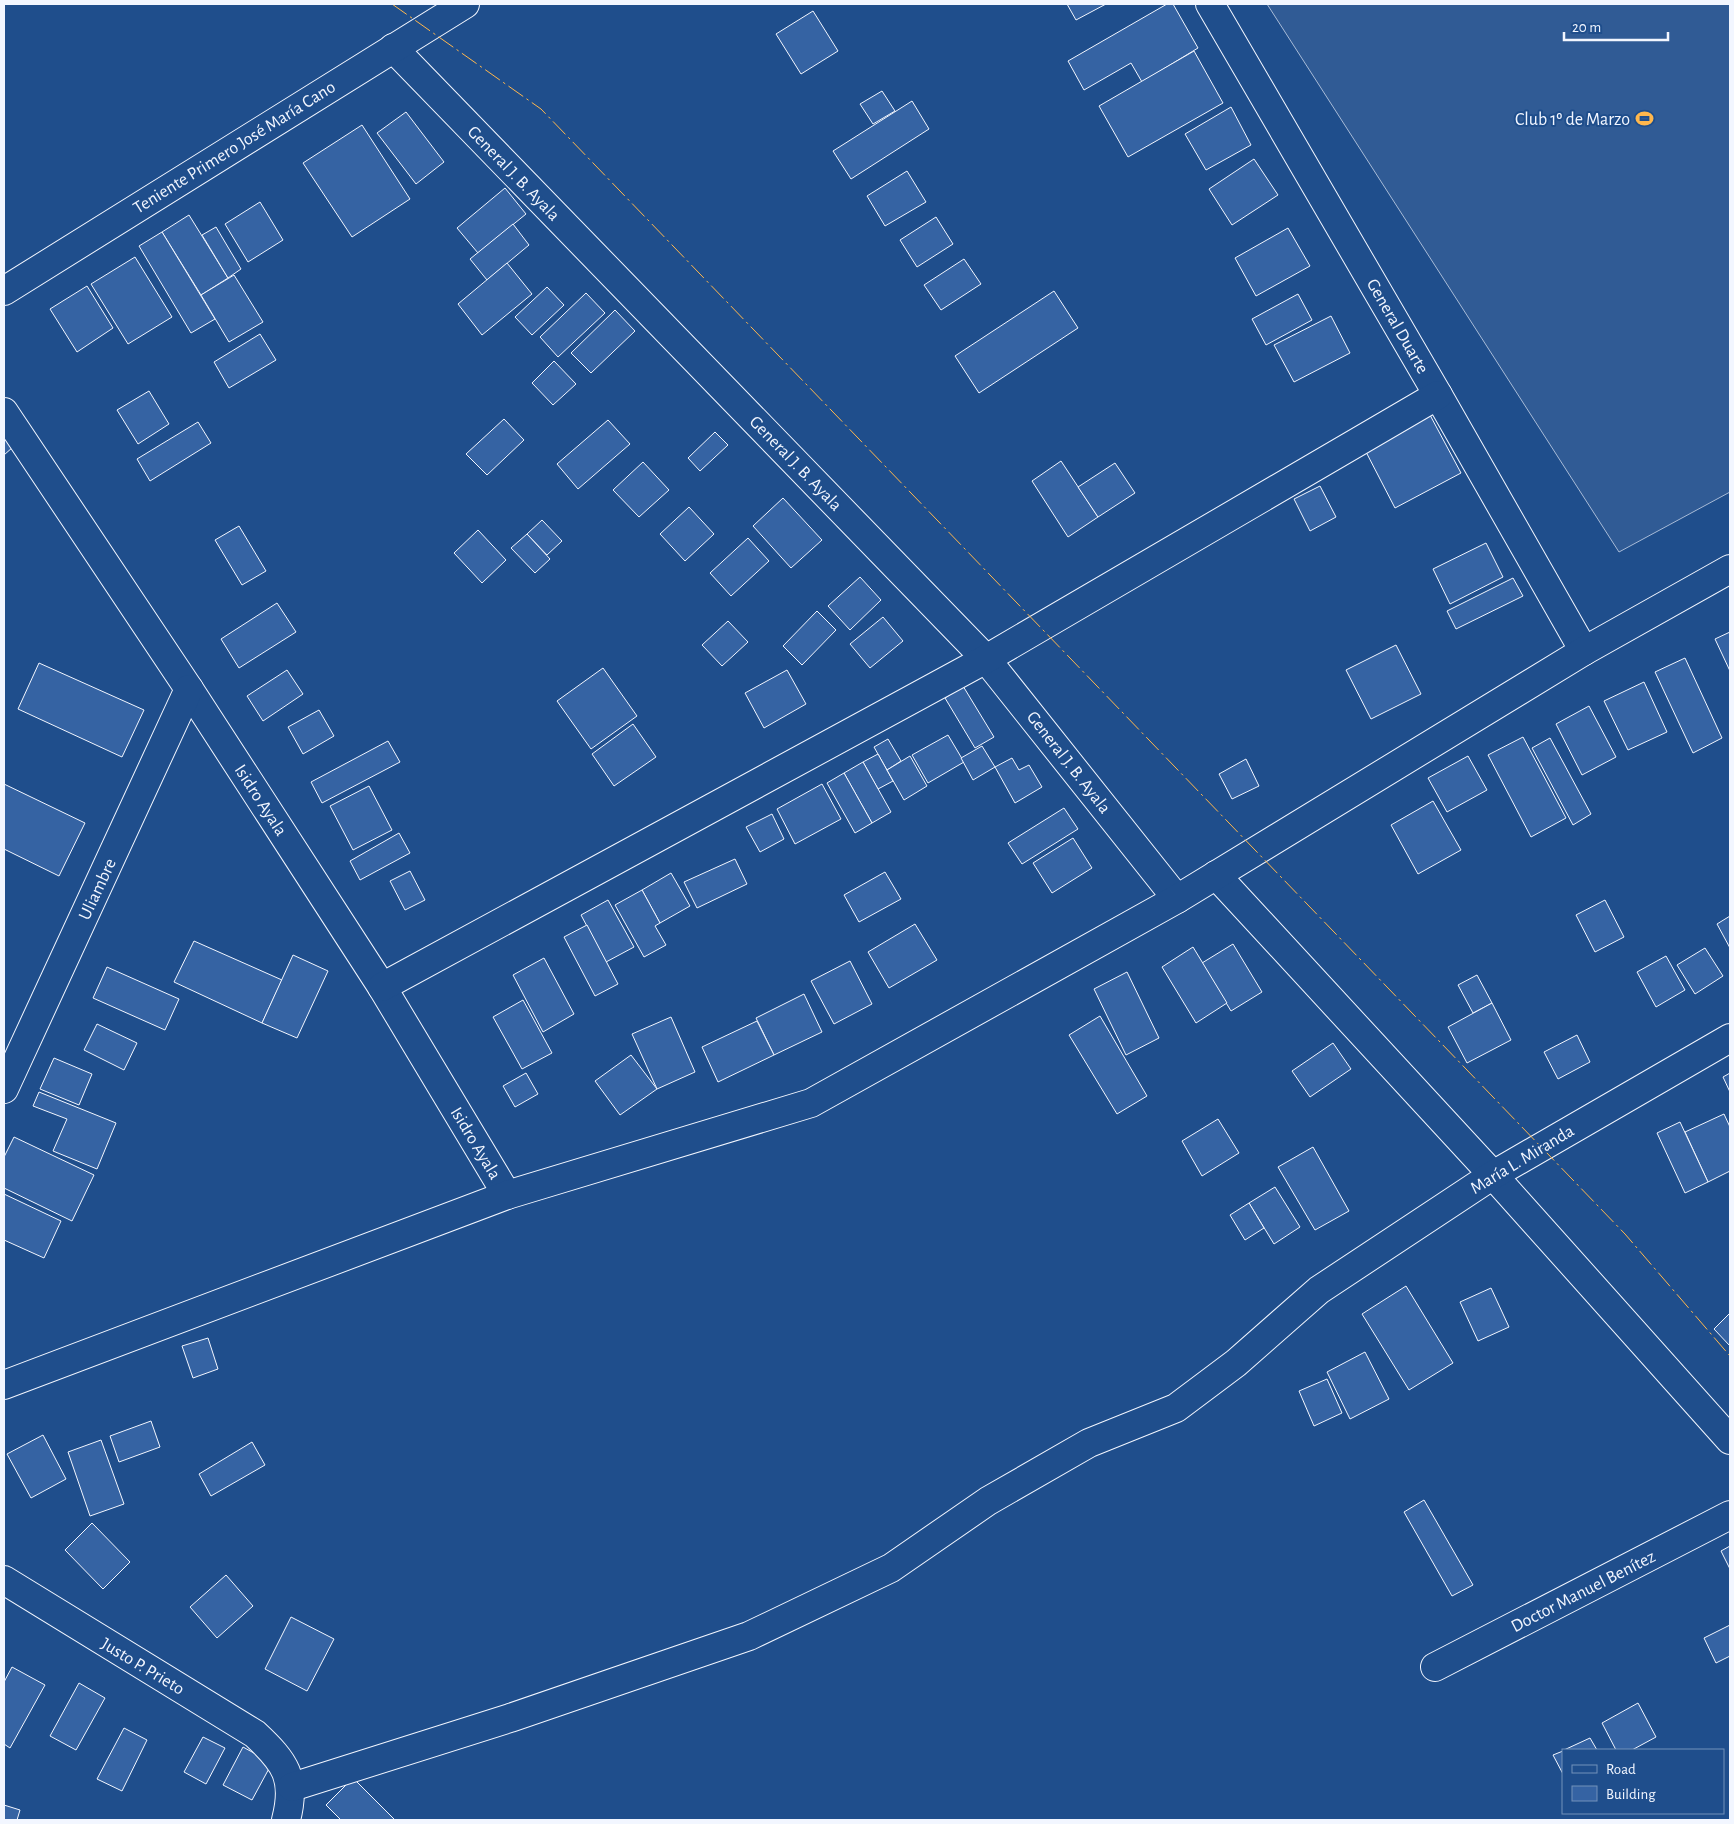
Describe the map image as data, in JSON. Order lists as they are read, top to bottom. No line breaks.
{"streets":{"street":["Teniente Primero José María Cano","General J. B. Ayala","General Duarte","Isidro Ayala","Uliambre","María L. Miranda","Doctor Manuel Benítez","Justo P. Prieto"]},"crossings":[["Teniente Primero José María Cano","General J. B. Ayala"],["Isidro Ayala","Uliambre"],["María L. Miranda","Justo P. Prieto"]],"places":{"sports":["Club 1º de Marzo"]},"legend":["Road","Building"],"scale_bar":"20 m"}
